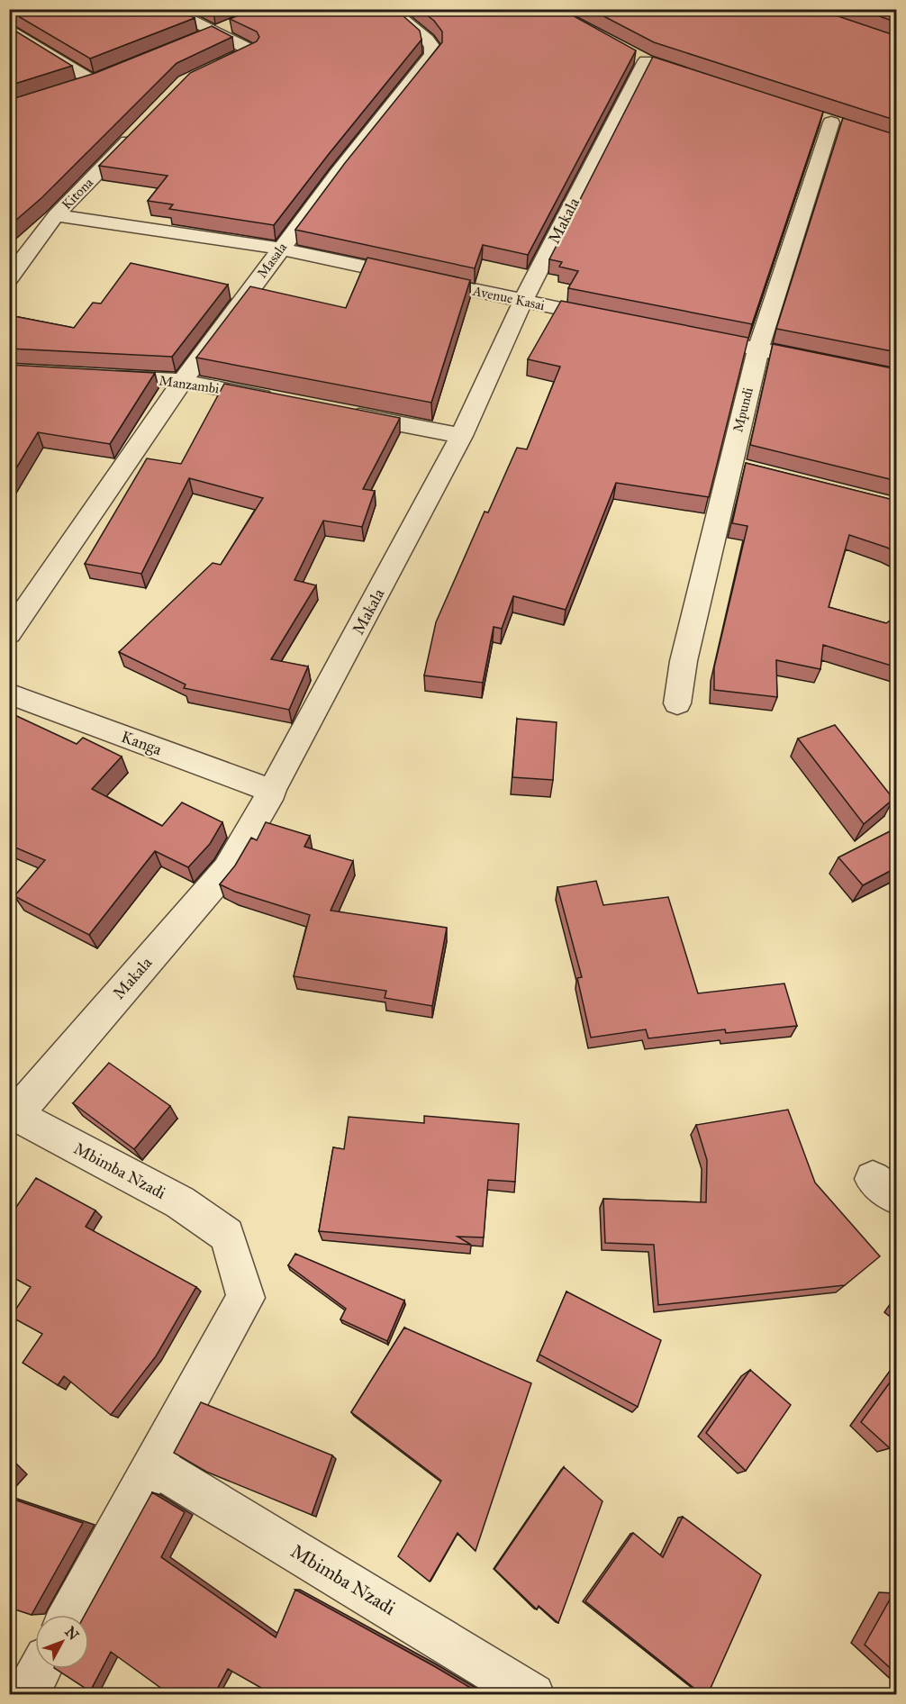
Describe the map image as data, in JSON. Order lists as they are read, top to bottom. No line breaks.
{"streets":{"street":["Kitona","Makala","Masala","Avenue Kasai","Manzambi","Mpundi","Kanga","Mbimba Nzadi"]},"crossings":[["Kitona","Avenue Kasai"],["Makala","Avenue Kasai"],["Makala","Kanga"],["Makala","Mbimba Nzadi"],["Masala","Avenue Kasai"],["Masala","Manzambi"]],"north":"top right"}
